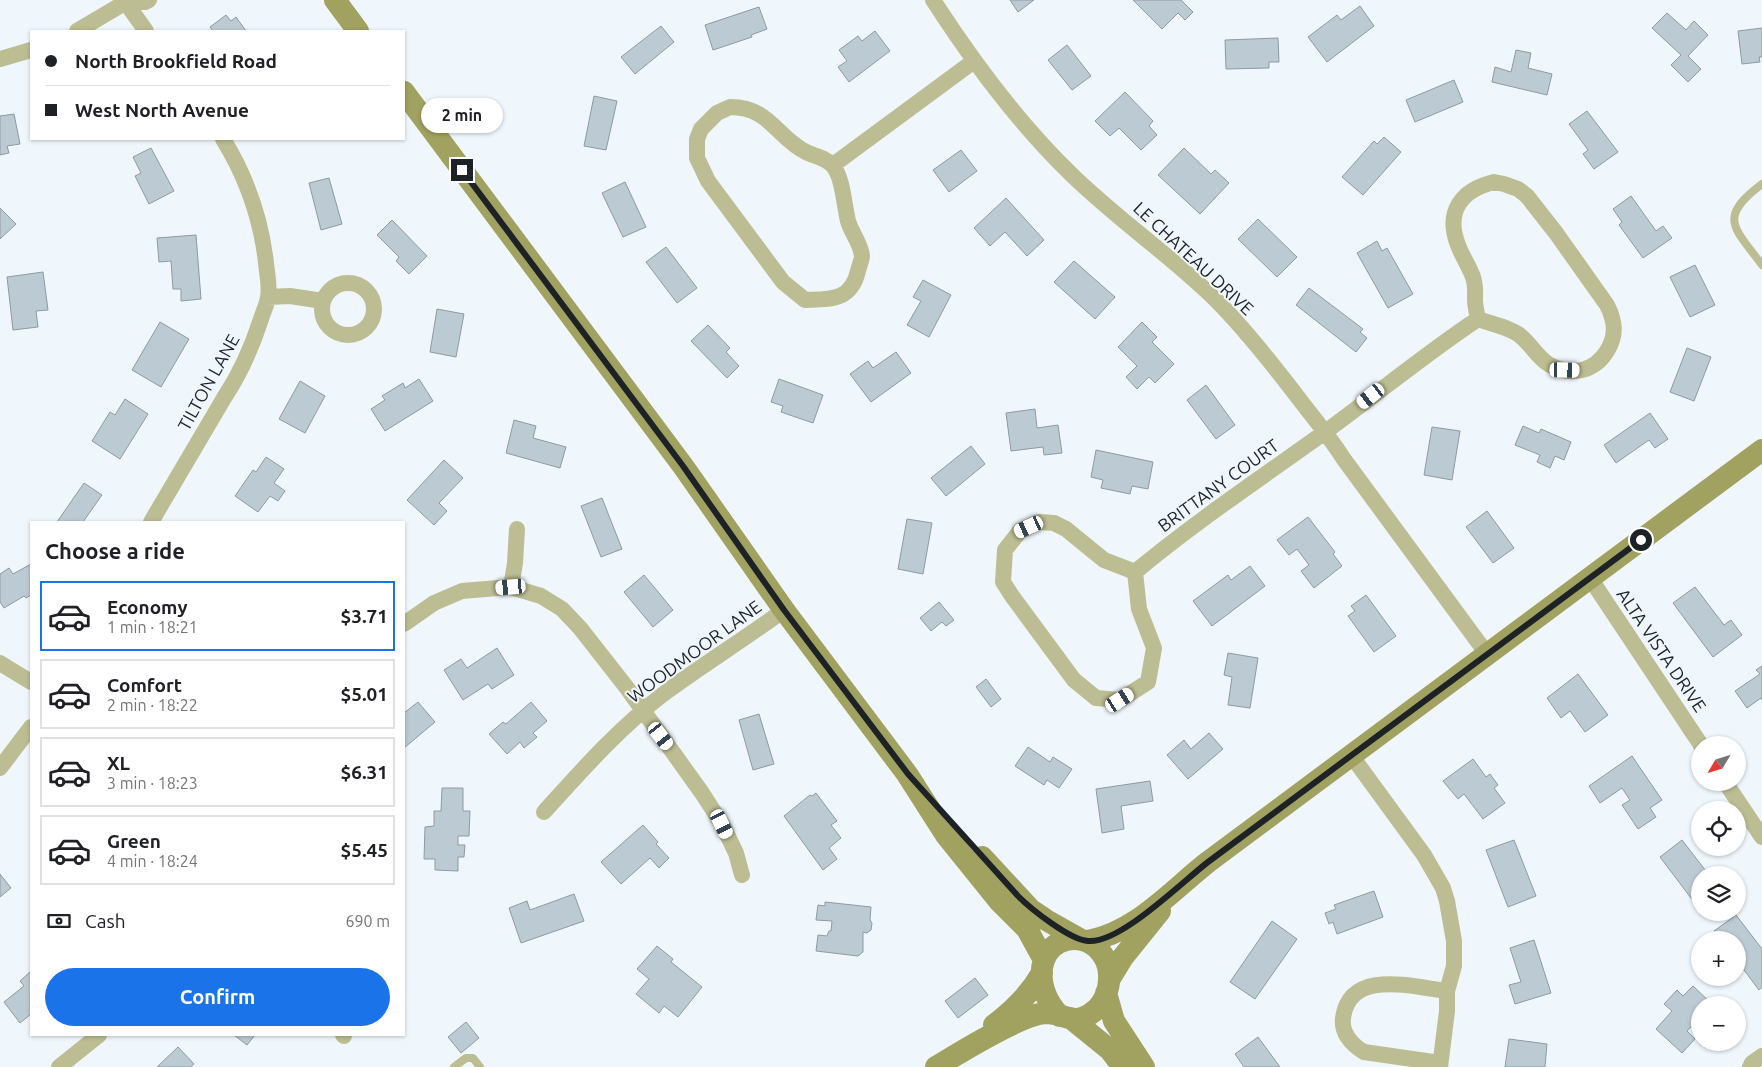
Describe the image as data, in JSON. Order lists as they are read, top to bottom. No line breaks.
{"streets":{"street":["LE CHATEAU DRIVE","TILTON LANE","BRITTANY COURT","ALTA VISTA DRIVE","WOODMOOR LANE"]},"crossings":[["LE CHATEAU DRIVE","BRITTANY COURT"]],"north":"bottom left","page":{"banner":["North Brookfield Road","West North Avenue"],"bubble":"2 min","heading":"Choose a ride","list":[{"name":"Economy","note":"1 min · 18:21","value":"$3.71"},{"name":"Comfort","note":"2 min · 18:22","value":"$5.01"},{"name":"XL","note":"3 min · 18:23","value":"$6.31"},{"name":"Green","note":"4 min · 18:24","value":"$5.45"}],"map_buttons":["+","−"],"pay":["Cash","690 m"],"buttons":"Confirm"}}
